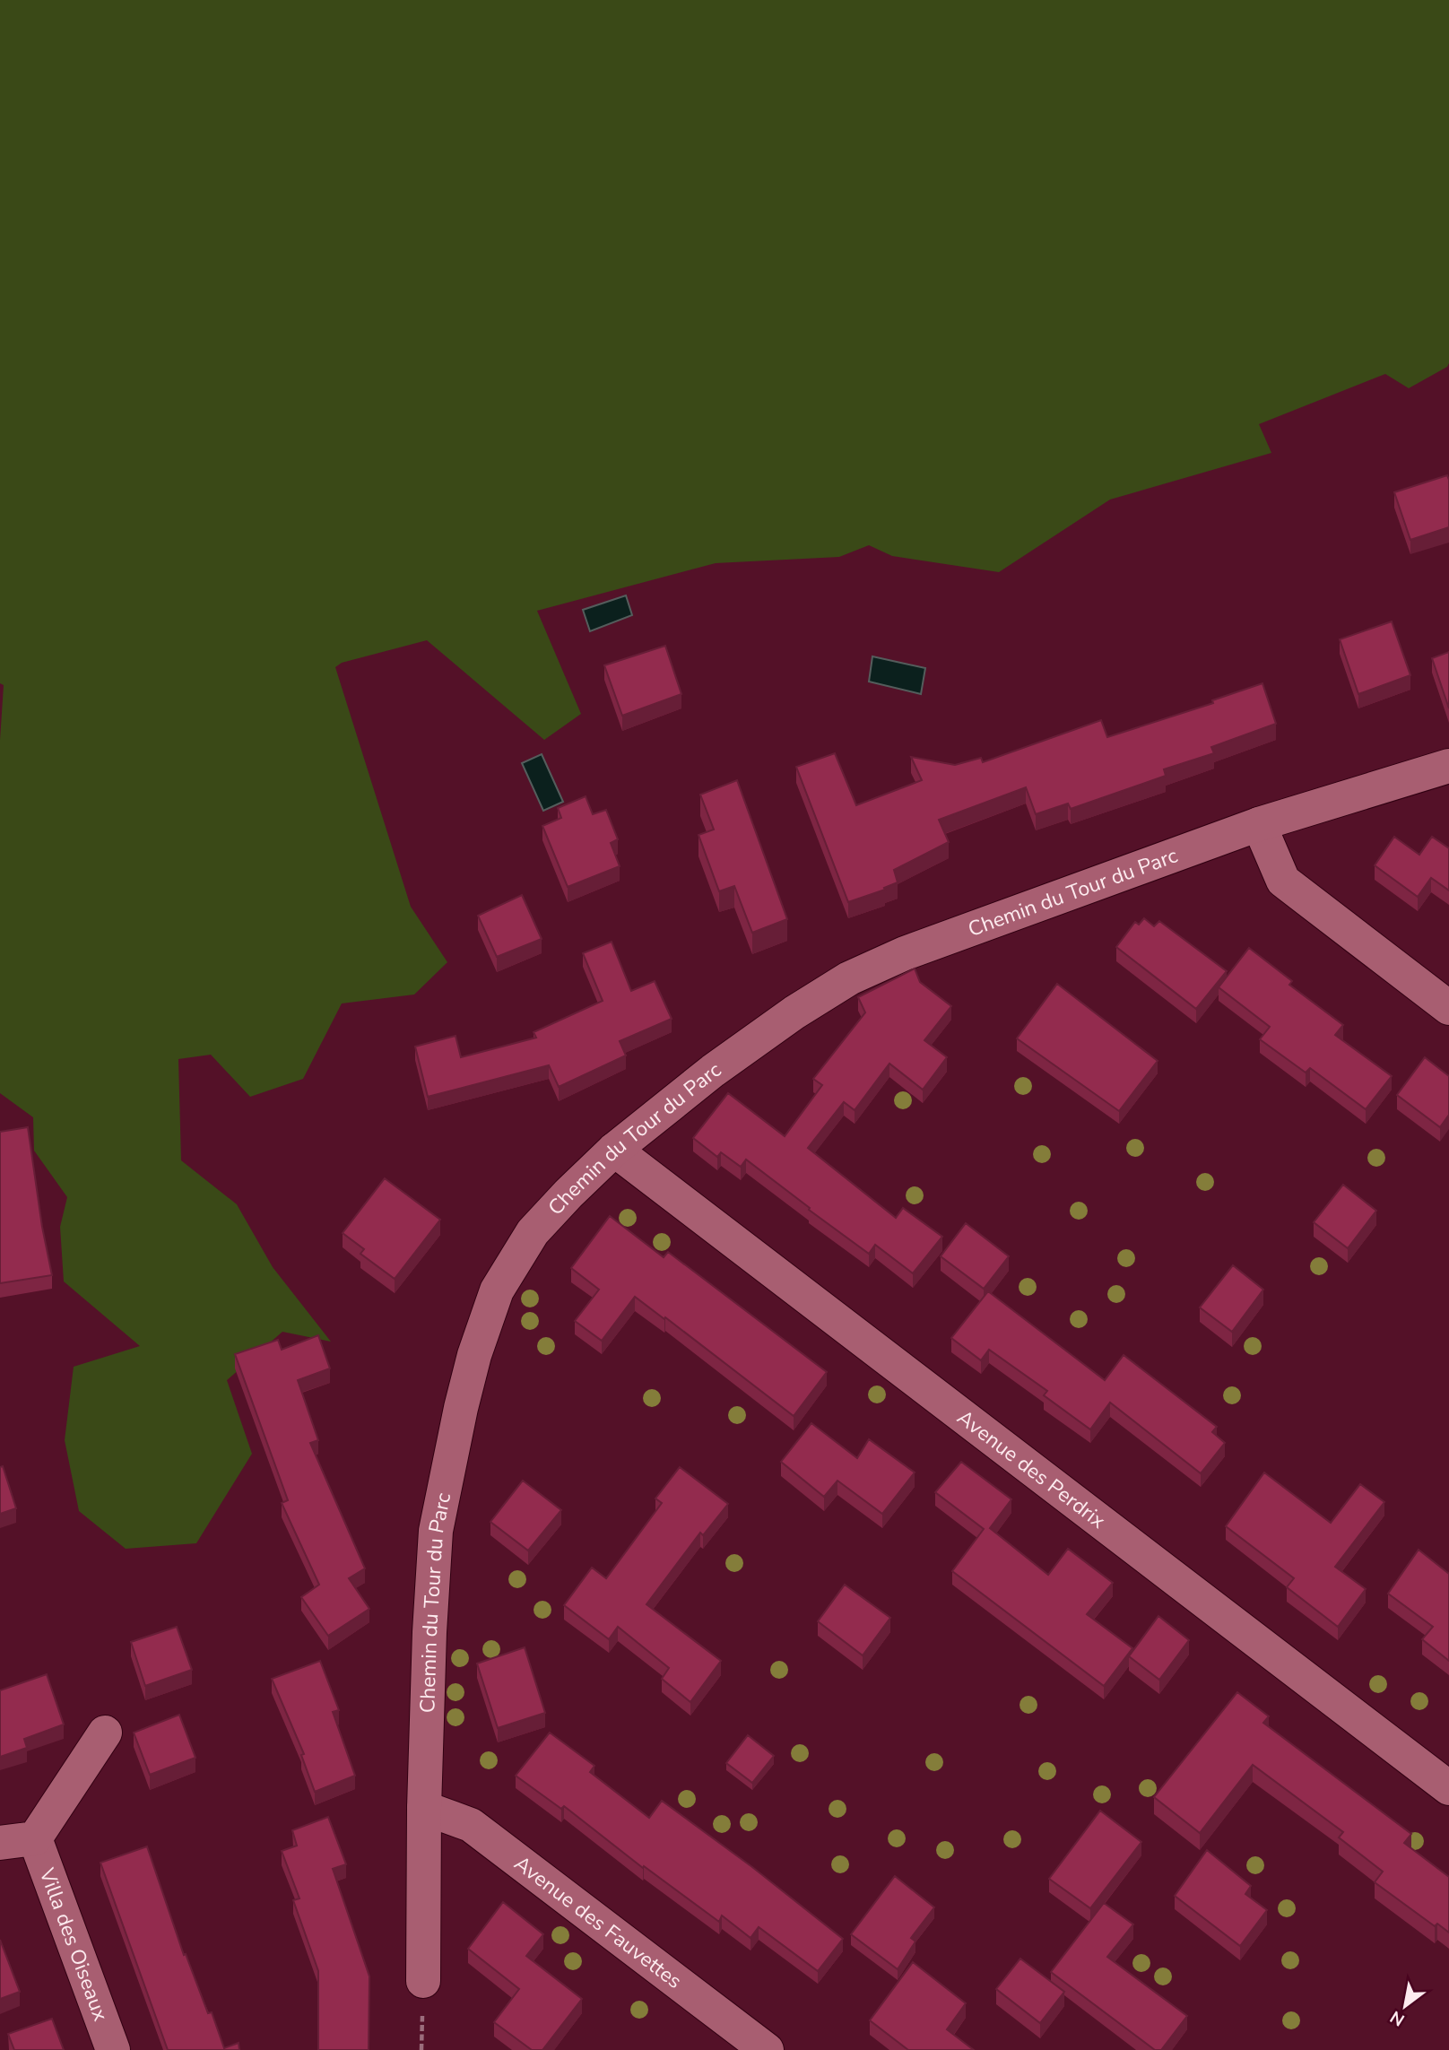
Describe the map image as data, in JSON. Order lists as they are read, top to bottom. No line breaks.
{"streets":{"street":["Chemin du Tour du Parc","Avenue des Perdrix","Avenue des Fauvettes","Villa des Oiseaux"]},"crossings":[["Chemin du Tour du Parc","Avenue des Perdrix"],["Chemin du Tour du Parc","Avenue des Fauvettes"]],"north":"bottom left"}
